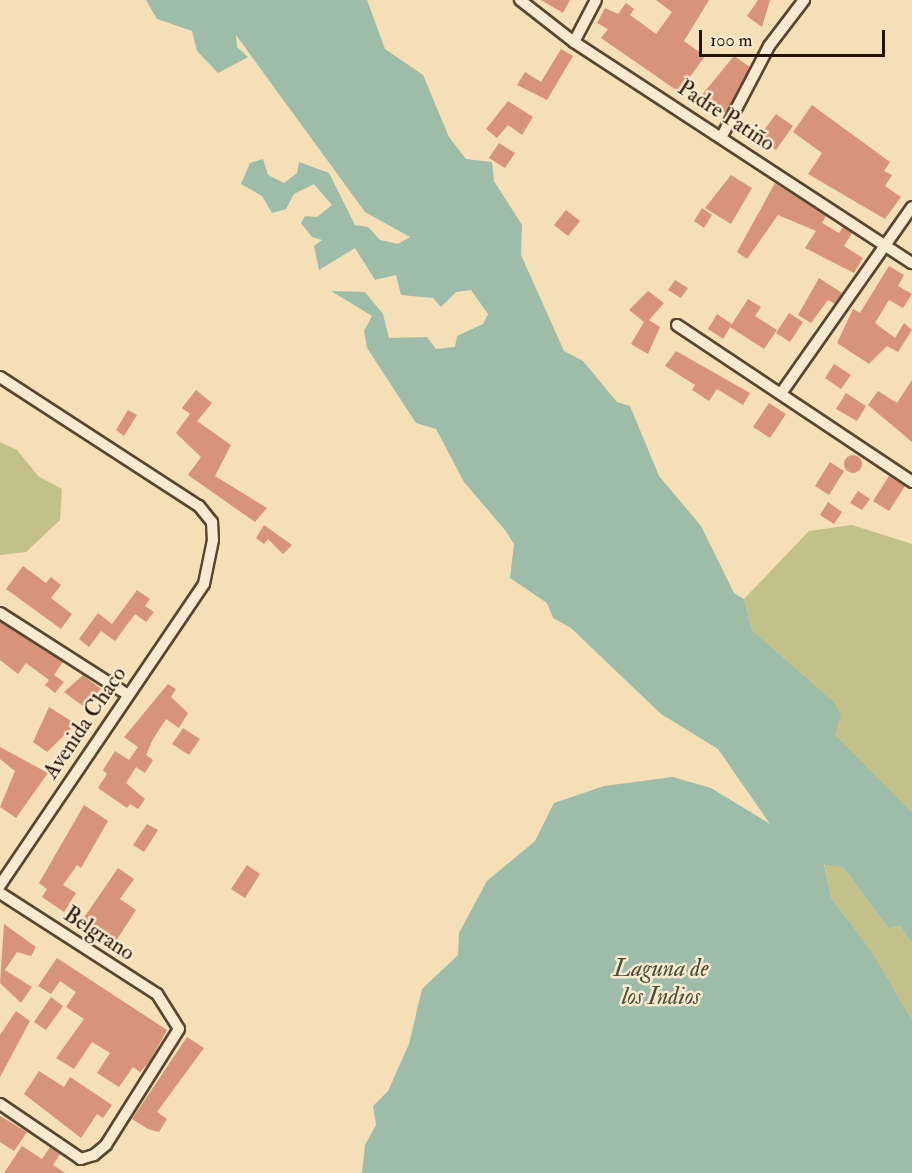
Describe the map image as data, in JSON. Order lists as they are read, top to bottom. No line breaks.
{"streets":{"street":["Padre Patiño","Avenida Chaco","Belgrano"]},"water":["Laguna de los Indios"],"scale_bar":"100 m"}
